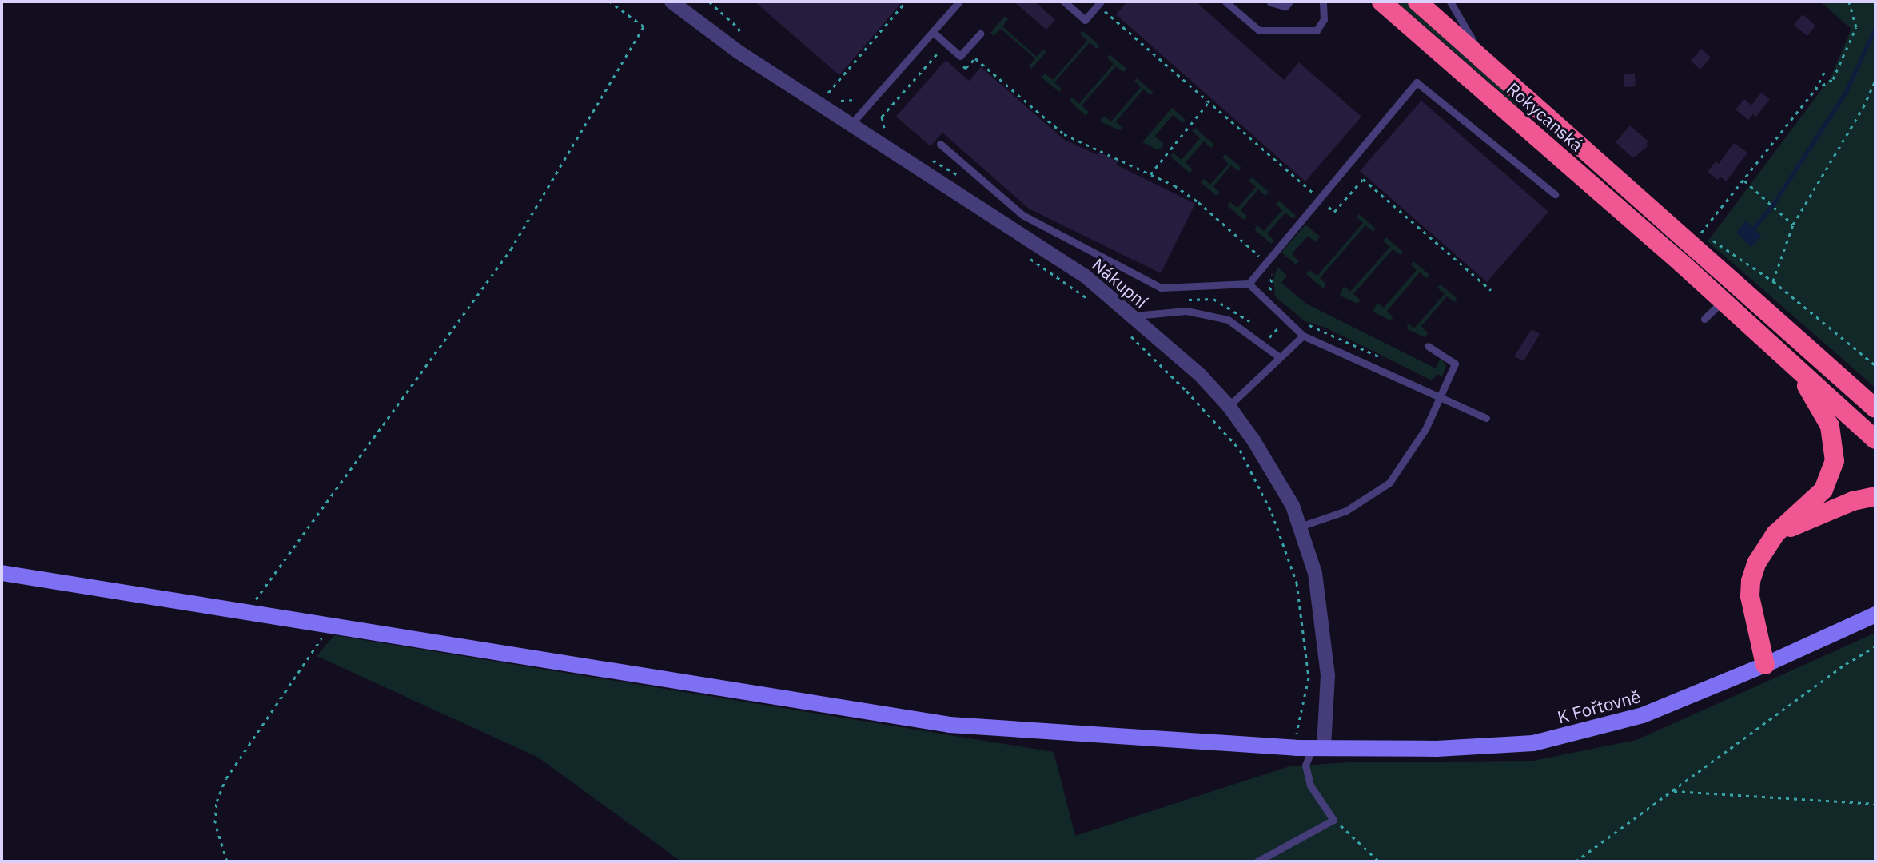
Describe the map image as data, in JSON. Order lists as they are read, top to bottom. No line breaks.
{"streets":{"highway":["Rokycanská"],"street":["Nákupní","K Fořtovně"]},"crossings":[["Nákupní","K Fořtovně"]]}
